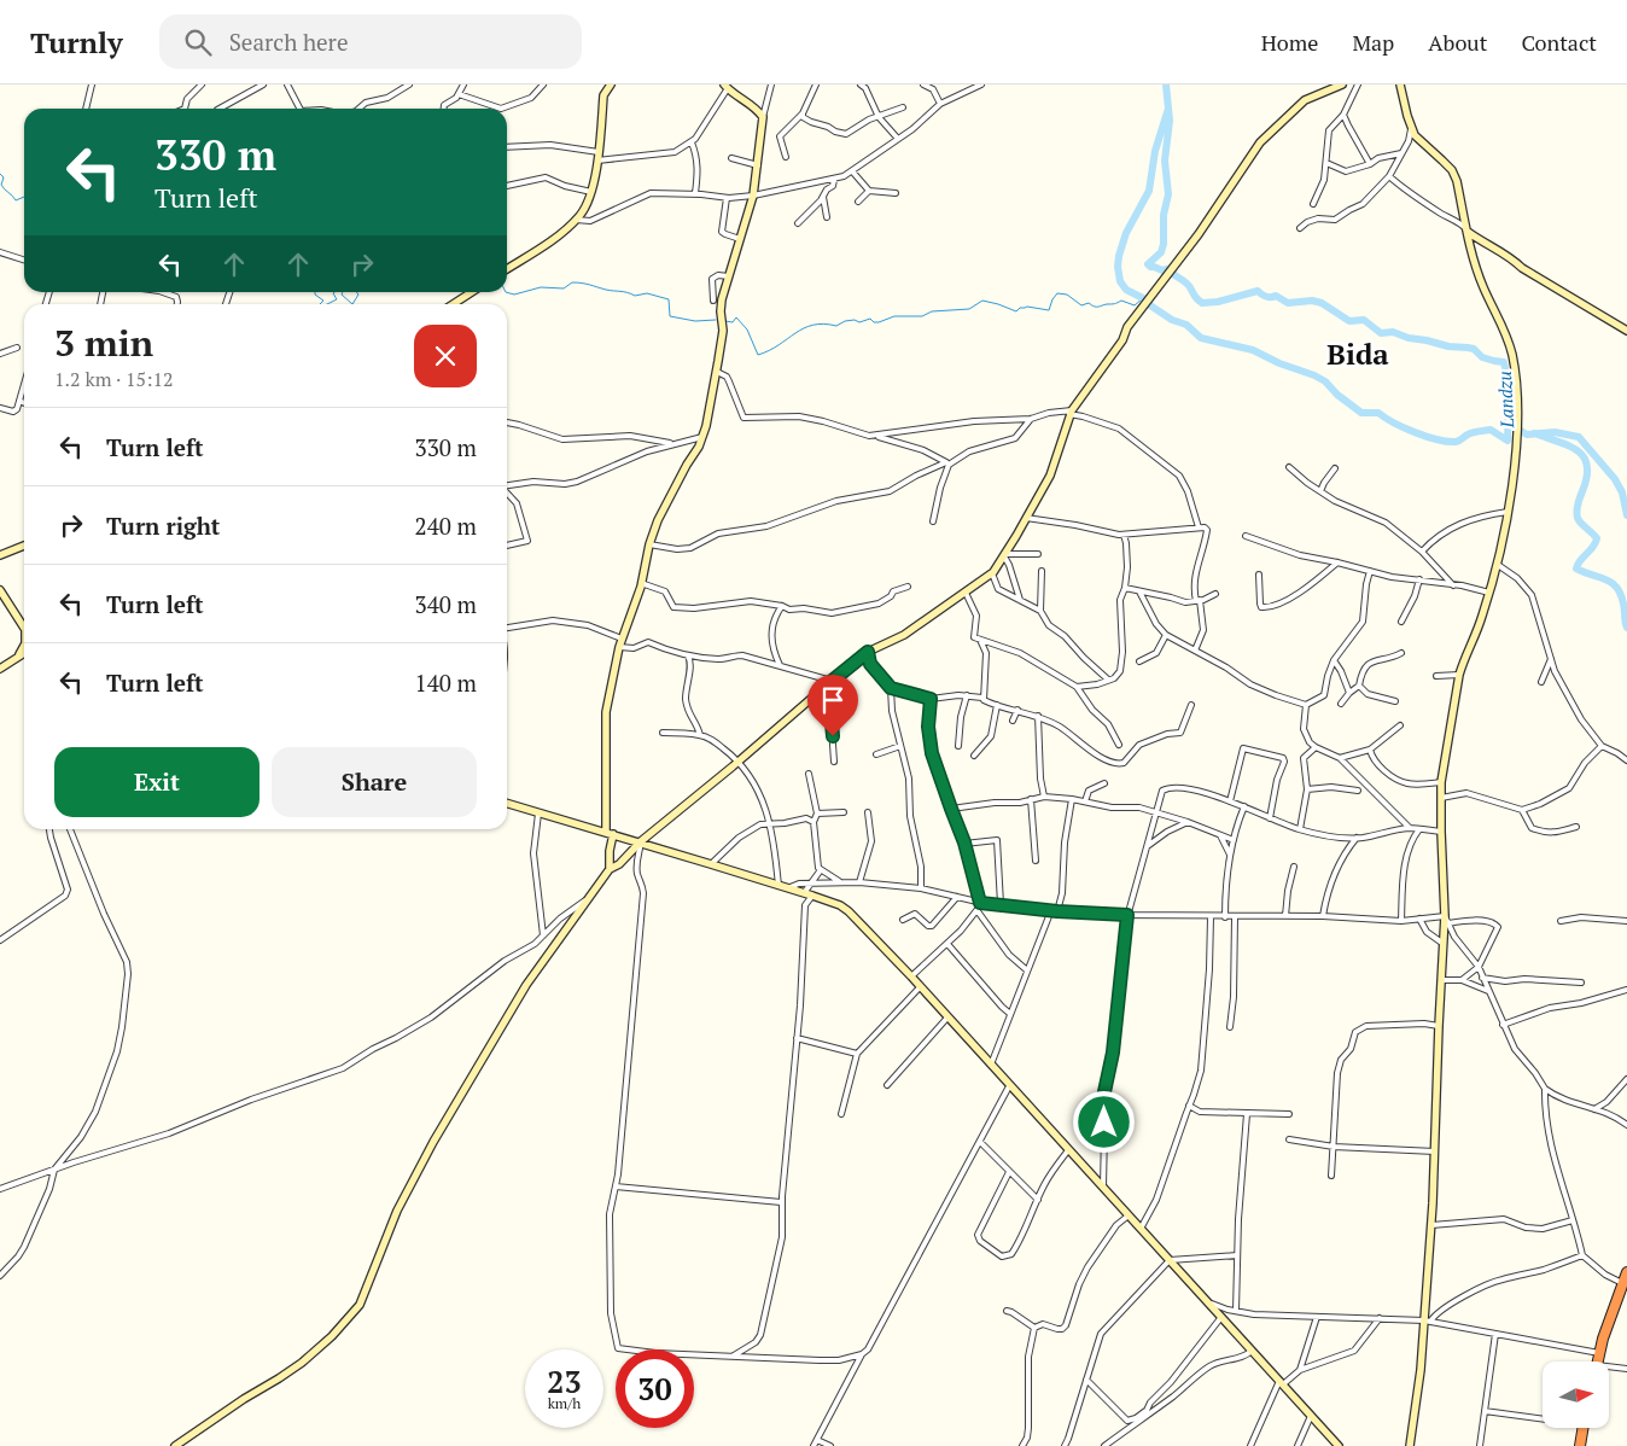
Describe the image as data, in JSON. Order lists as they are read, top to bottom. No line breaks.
{"districts":["Bida"],"water":["Landzu"],"north":"right","page":{"header":"Turnly","search":"Search here","nav":["Home","Map","About","Contact"],"turn":["330 m","Turn left"],"heading":["3 min","1.2 km · 15:12"],"list":[{"name":"Turn left","value":"330 m"},{"name":"Turn right","value":"240 m"},{"name":"Turn left","value":"340 m"},{"name":"Turn left","value":"140 m"}],"buttons":["Exit","Share"],"speed":"23 km/h","limit":"30"}}
